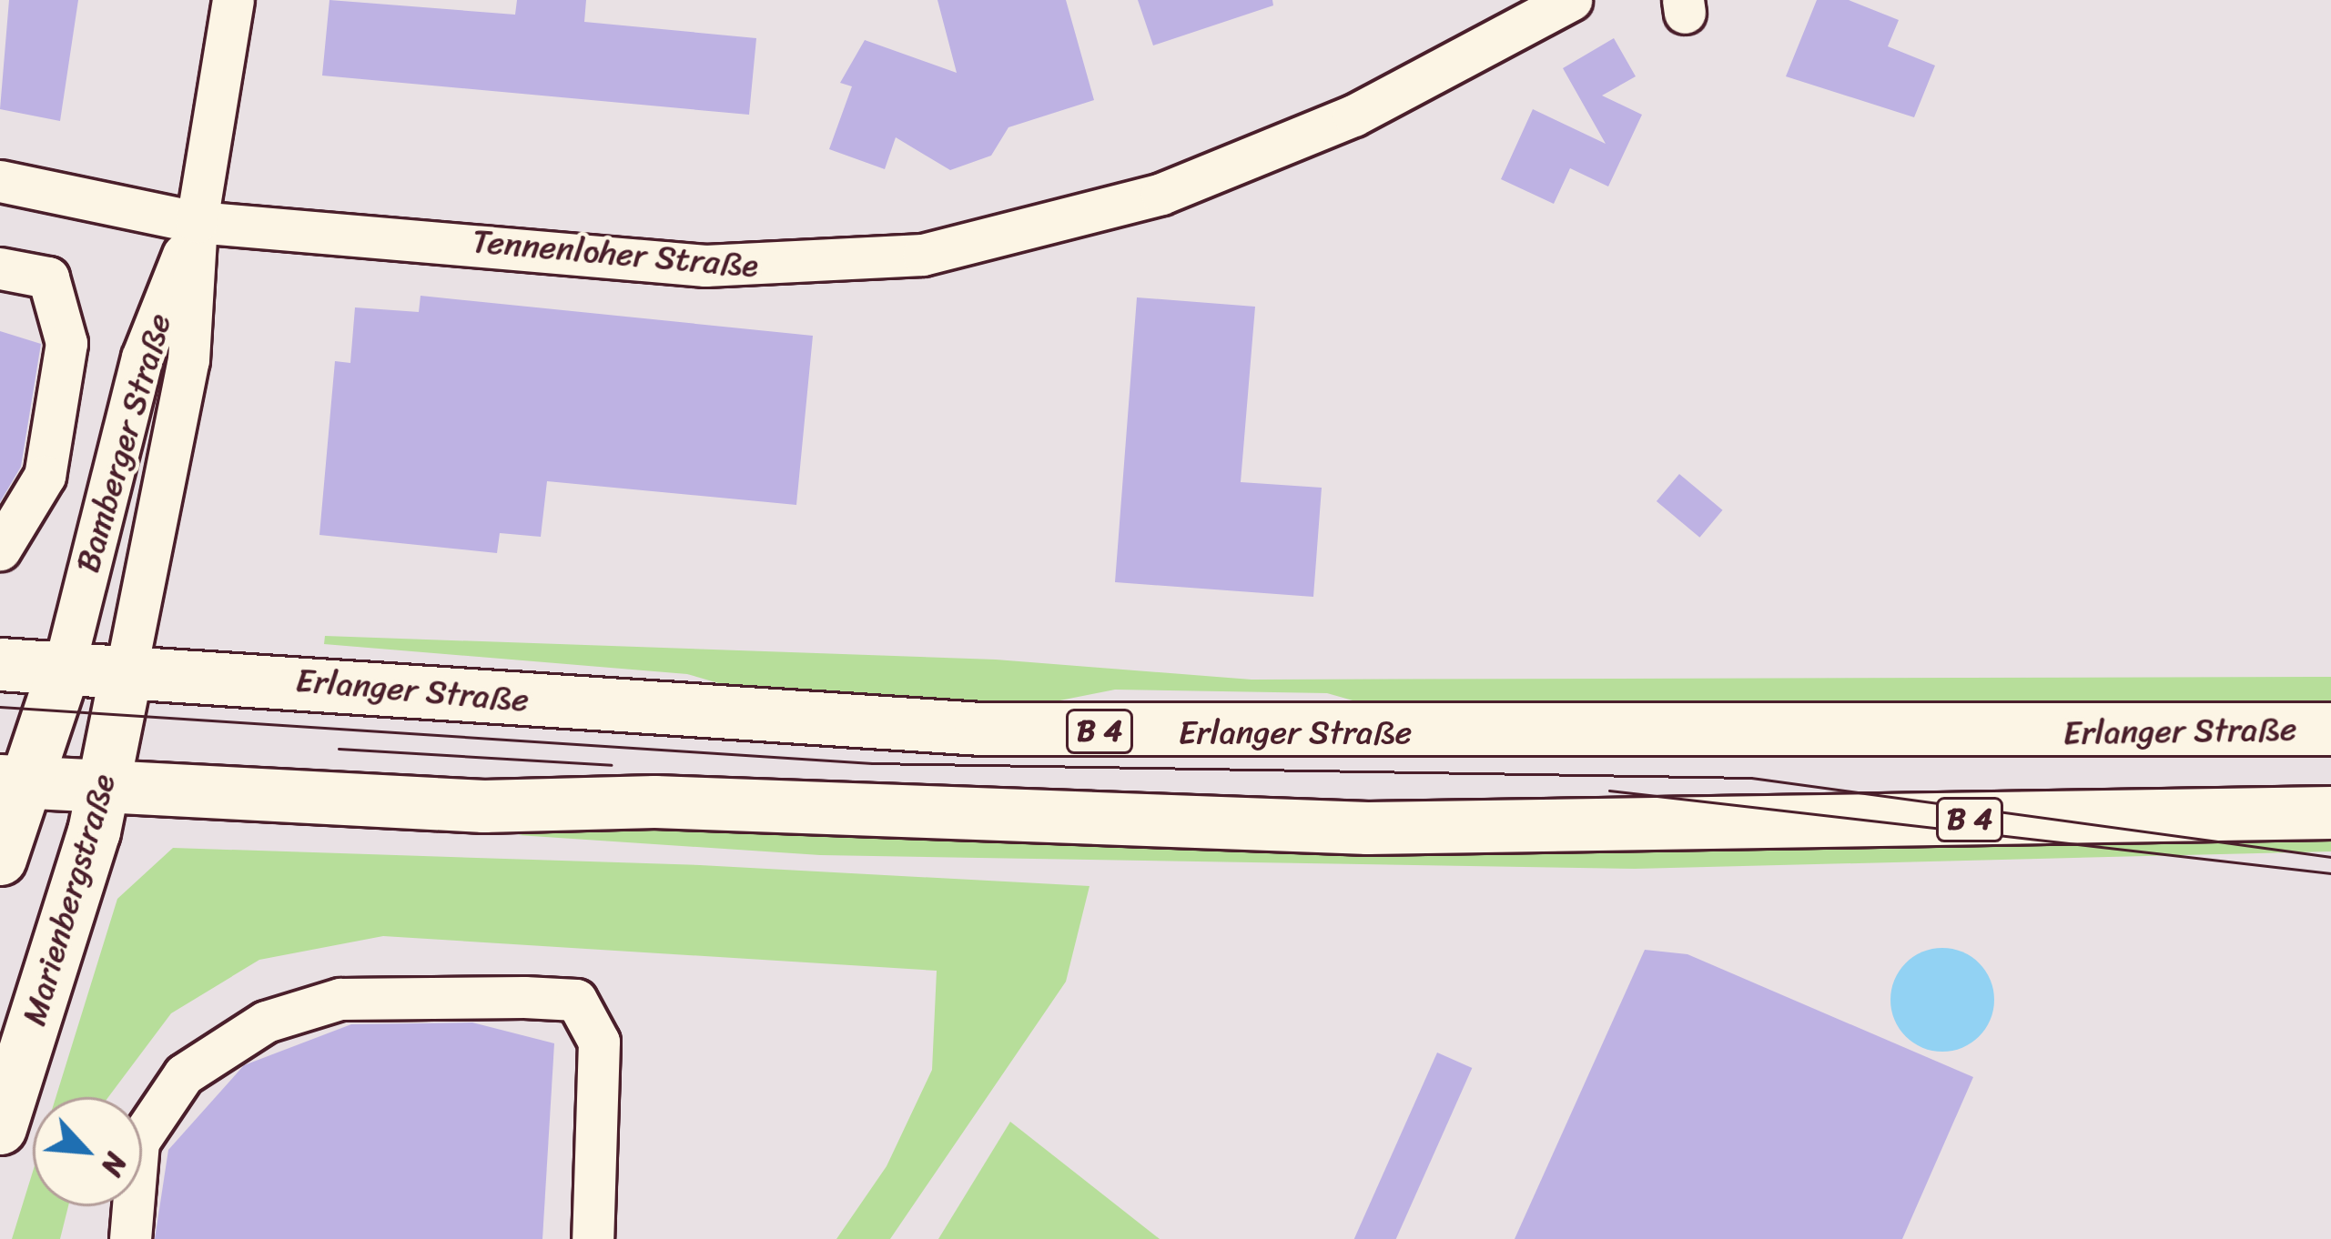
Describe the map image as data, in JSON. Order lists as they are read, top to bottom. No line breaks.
{"streets":{"main road":["Erlanger Straße","B 4","Marienbergstraße"],"street":["Tennenloher Straße","Bamberger Straße"]},"crossings":[["Tennenloher Straße","Bamberger Straße"],["Bamberger Straße","Erlanger Straße"],["Bamberger Straße","Marienbergstraße"],["Erlanger Straße","Marienbergstraße"],["B 4","Marienbergstraße"]],"north":"bottom right"}
